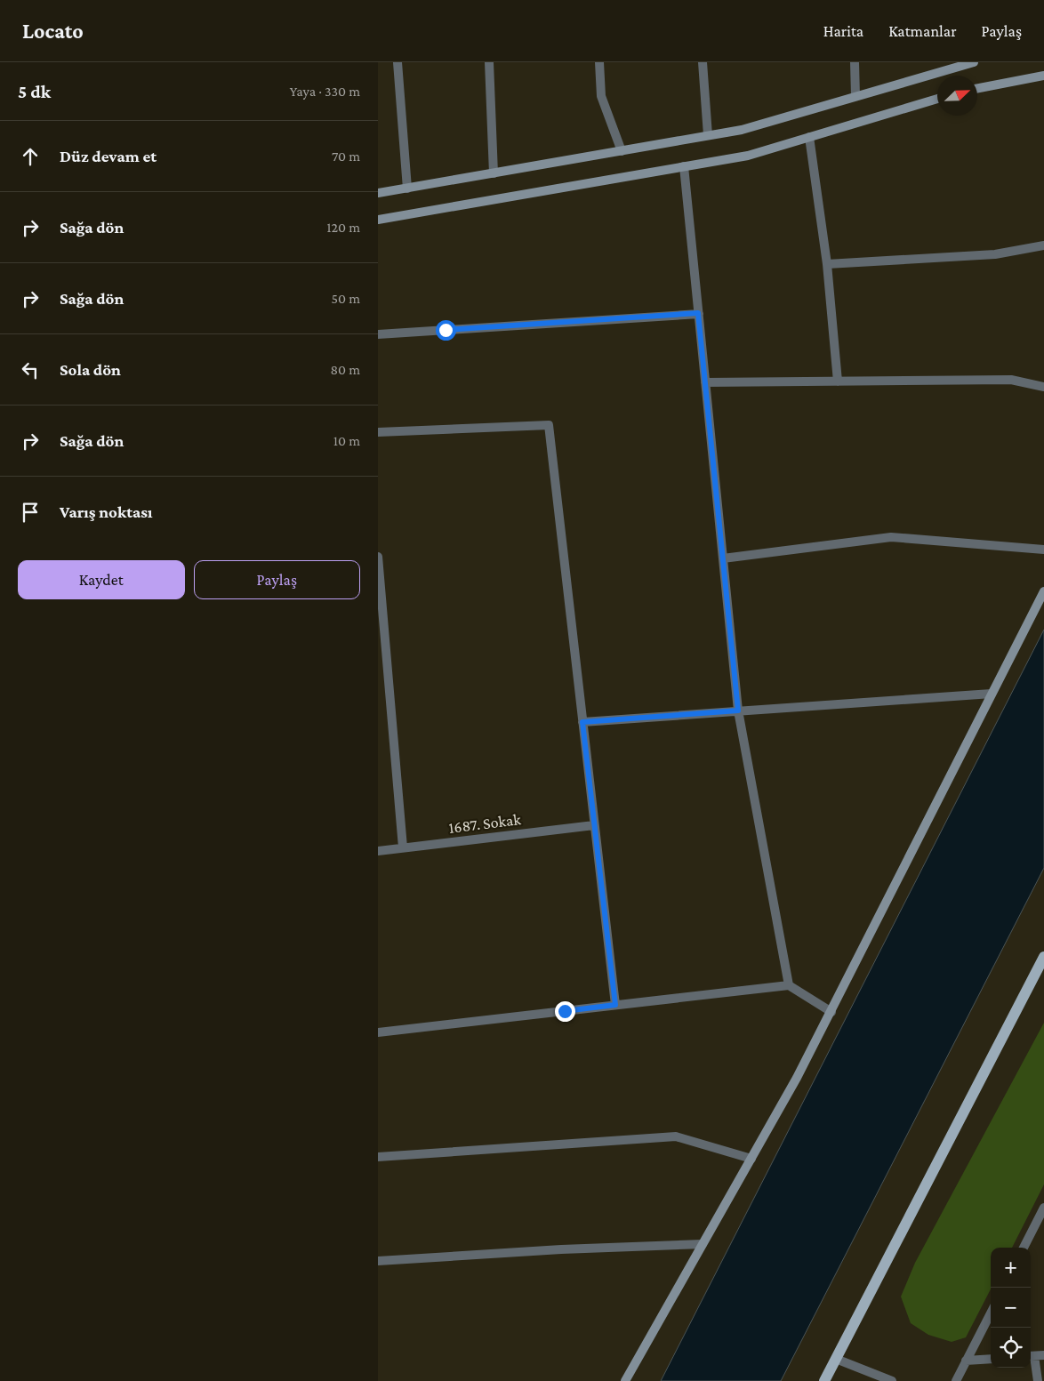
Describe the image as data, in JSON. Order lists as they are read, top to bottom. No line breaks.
{"streets":{"street":["1687. Sokak"]},"north":"top right","page":{"header":"Locato","nav":["Harita","Katmanlar","Paylaş"],"heading":["5 dk","Yaya · 330 m"],"list":[["Düz devam et","70 m"],["Sağa dön","120 m"],["Sağa dön","50 m"],["Sola dön","80 m"],["Sağa dön","10 m"],"Varış noktası"],"buttons":["Kaydet","Paylaş"],"map_buttons":["+","−"]}}
